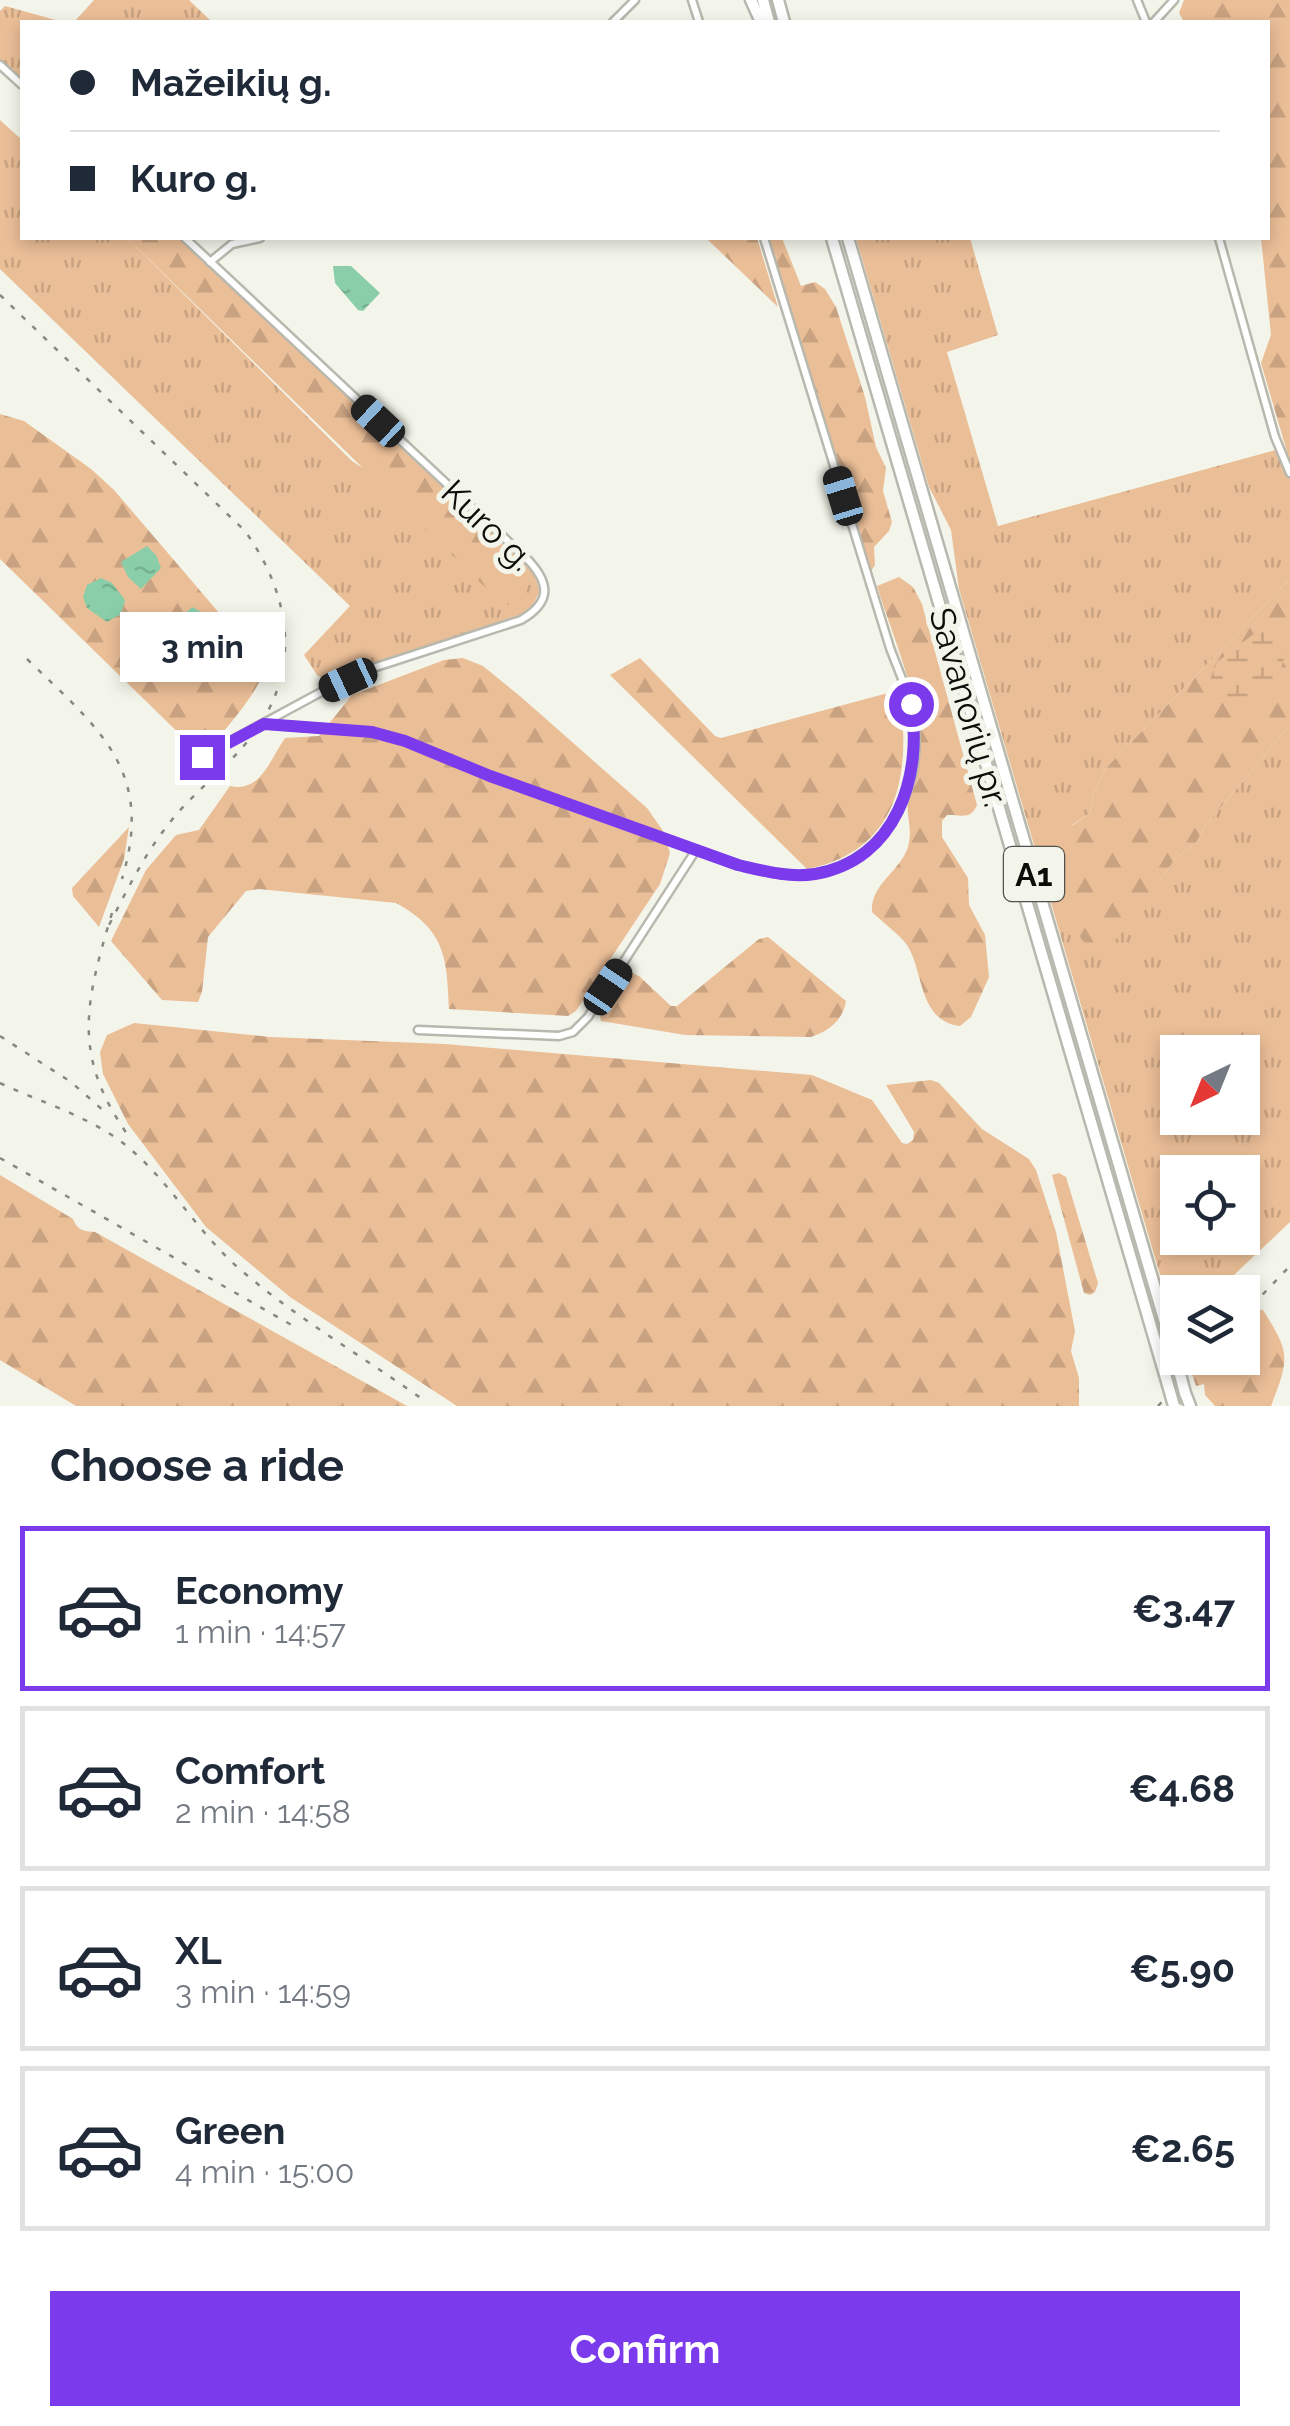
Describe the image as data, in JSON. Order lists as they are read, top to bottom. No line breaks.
{"streets":{"highway":["Savanorių pr.","A1"],"street":["Kuro g."]},"north":"bottom left","page":{"banner":["Mažeikių g.","Kuro g."],"bubble":"3 min","heading":"Choose a ride","list":[{"name":"Economy","note":"1 min · 14:57","value":"€3.47"},{"name":"Comfort","note":"2 min · 14:58","value":"€4.68"},{"name":"XL","note":"3 min · 14:59","value":"€5.90"},{"name":"Green","note":"4 min · 15:00","value":"€2.65"}],"buttons":"Confirm"}}
